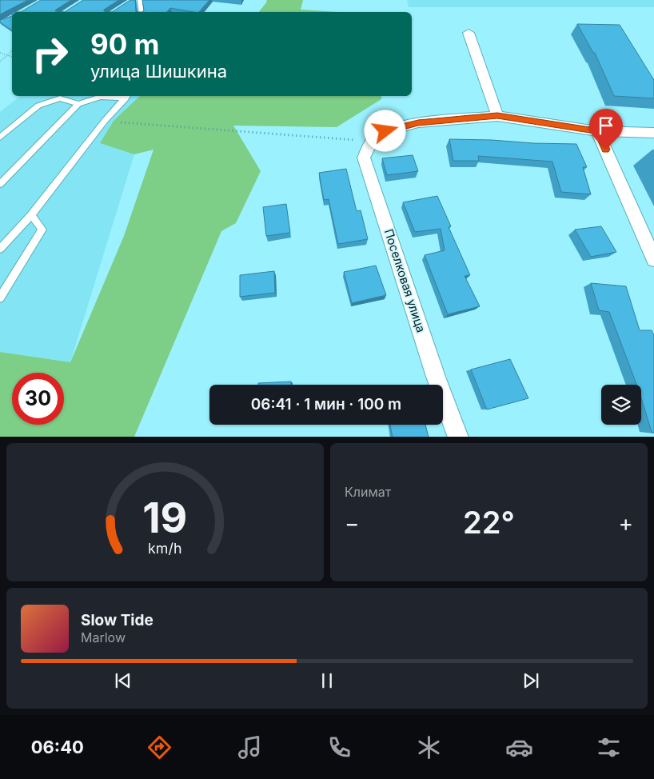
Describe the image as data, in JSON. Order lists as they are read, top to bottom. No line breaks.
{"streets":{"street":["Поселковая улица"]},"page":{"turn":["90 m","улица Шишкина"],"limit":"30","trip":"06:41 · 1 мин · 100 m","tile":"Климат","heat":["−","22°","+"],"song":["Slow Tide","Marlow"],"tabs":"06:40","gauge":["19","km/h"]}}
